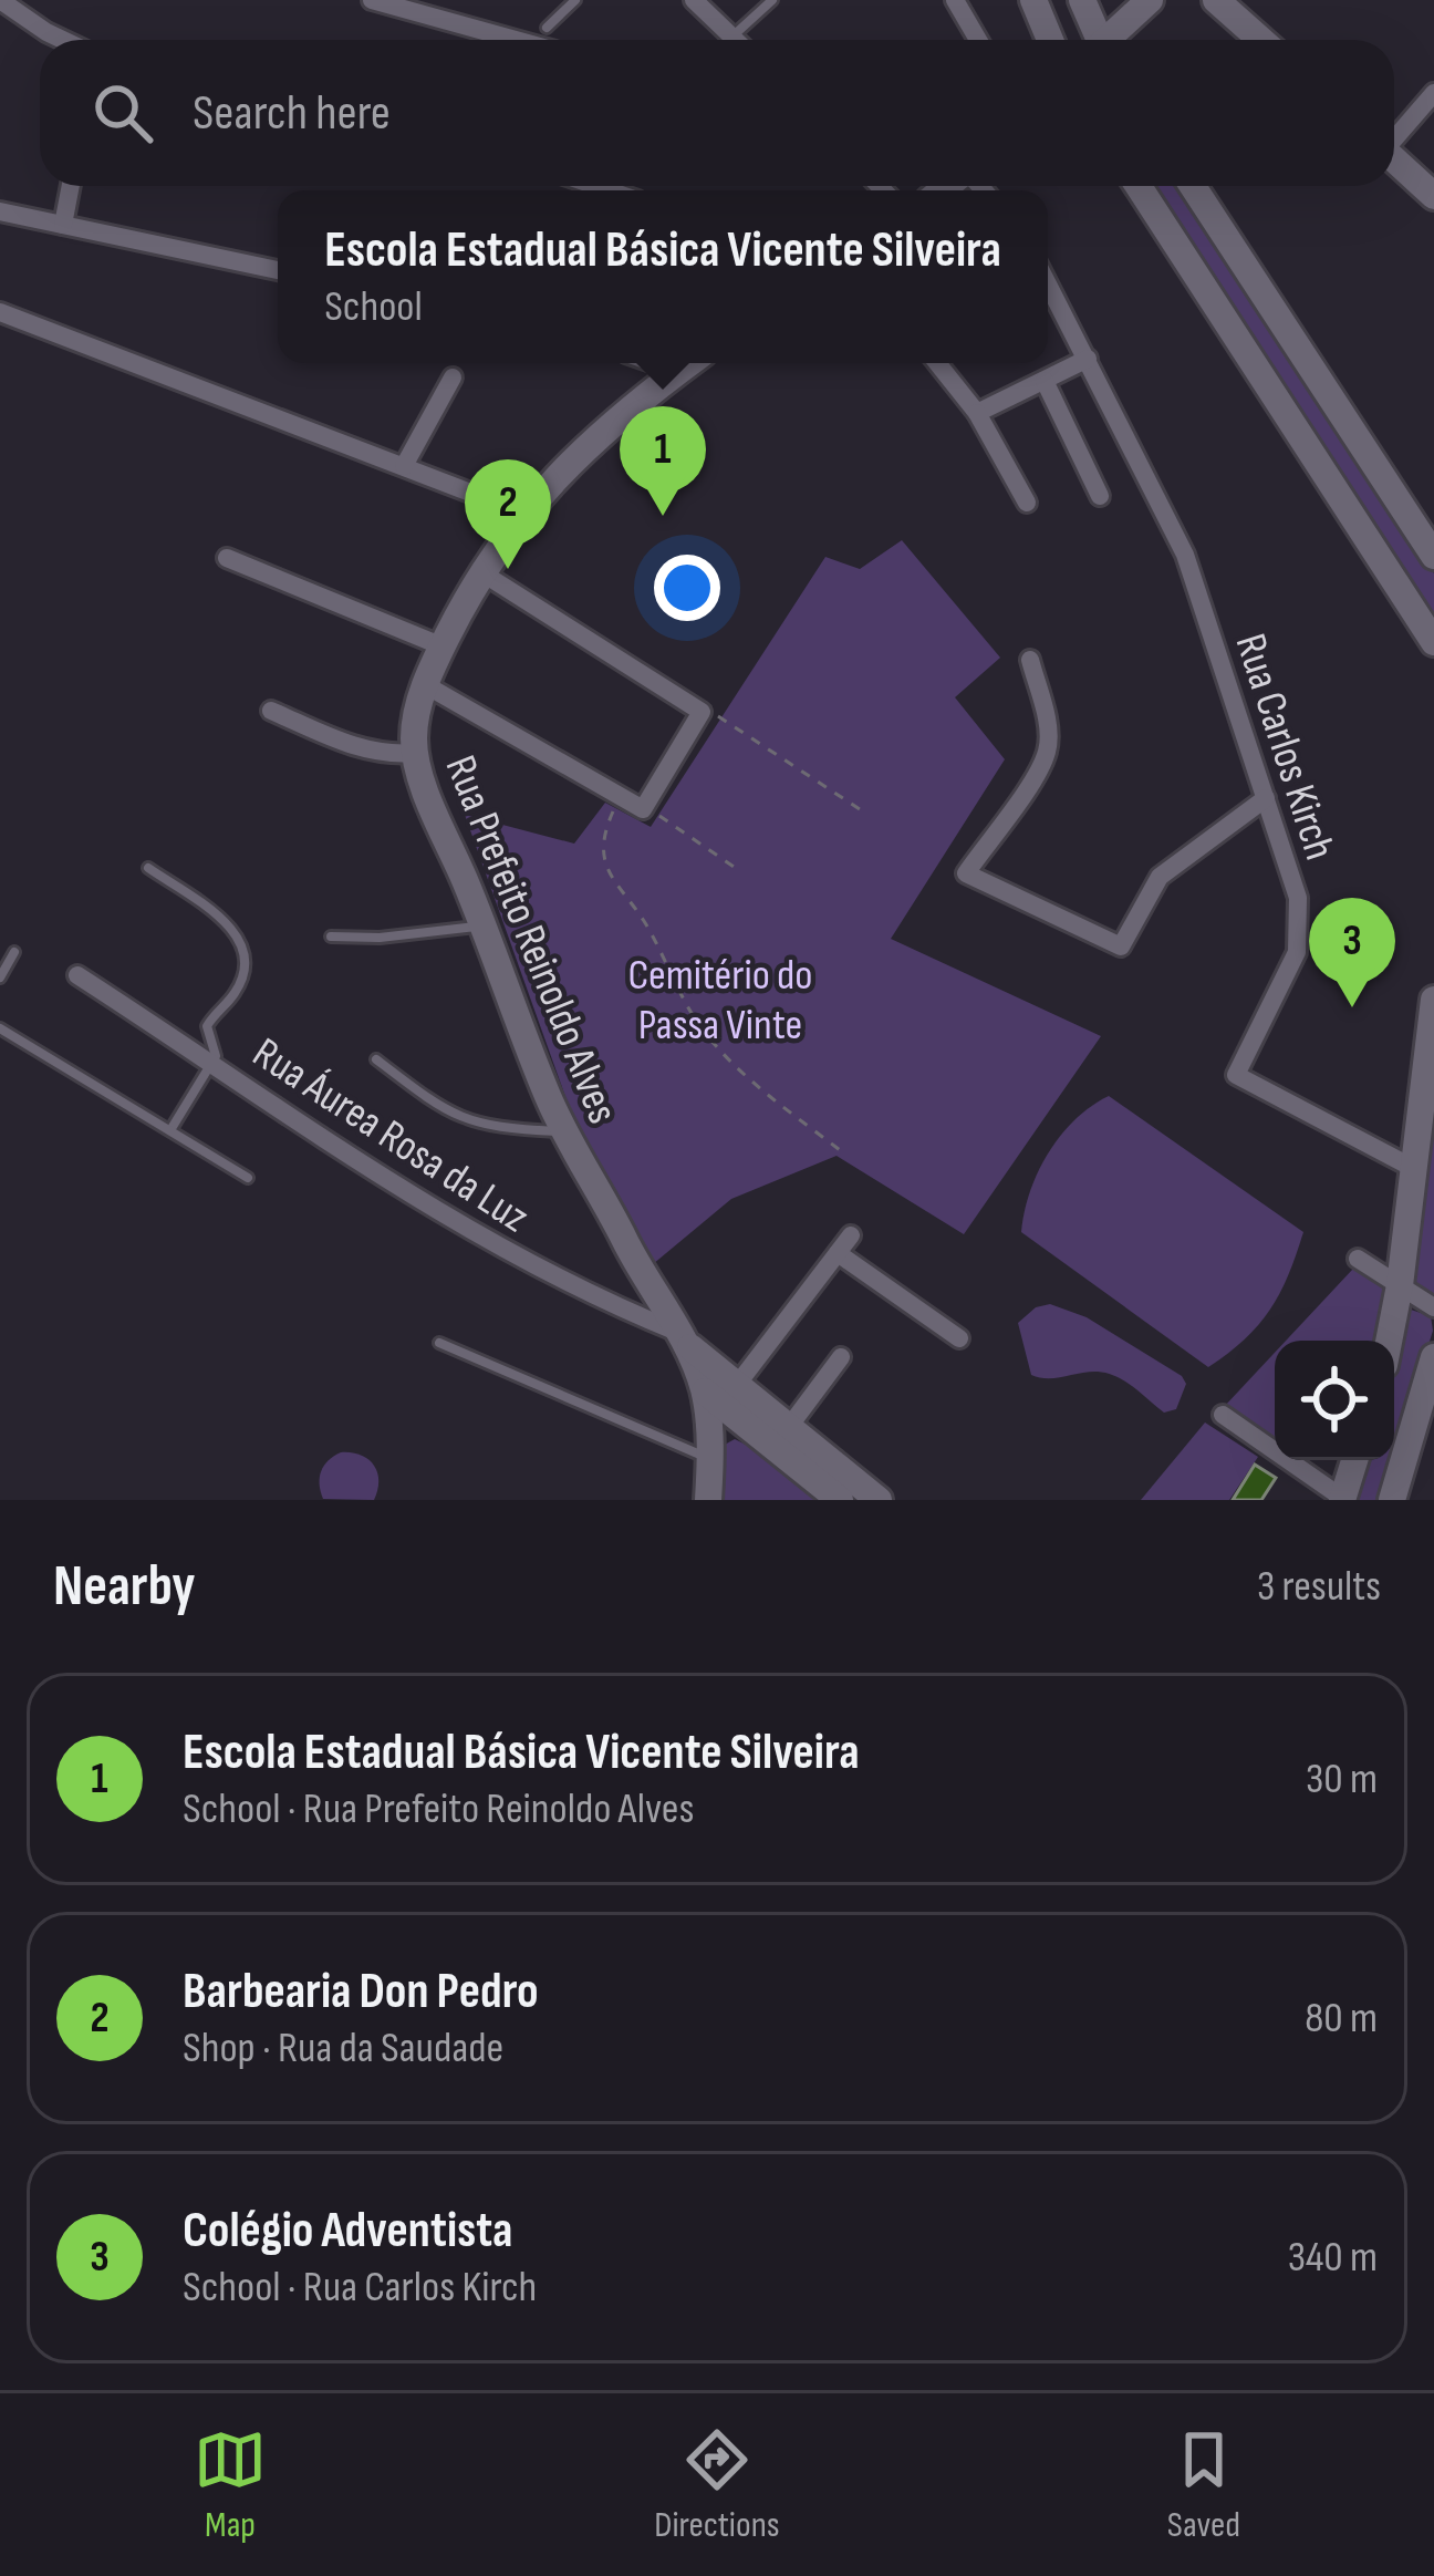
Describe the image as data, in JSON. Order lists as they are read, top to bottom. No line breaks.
{"streets":{"main road":["Rua Prefeito Reinoldo Alves"],"street":["Rua Carlos Kirch","Rua Áurea Rosa da Luz"]},"crossings":[["Rua Prefeito Reinoldo Alves","Rua Áurea Rosa da Luz"]],"parks":["Cemitério do Passa Vinte"],"page":{"search":"Search here","popup":["Escola Estadual Básica Vicente Silveira","School"],"pins":["1","2","3"],"heading":["Nearby","3 results"],"list":[{"mark":"1","name":"Escola Estadual Básica Vicente Silveira","note":"School · Rua Prefeito Reinoldo Alves","value":"30 m"},{"mark":"2","name":"Barbearia Don Pedro","note":"Shop · Rua da Saudade","value":"80 m"},{"mark":"3","name":"Colégio Adventista","note":"School · Rua Carlos Kirch","value":"340 m"}],"nav":["Map","Directions","Saved"]}}
